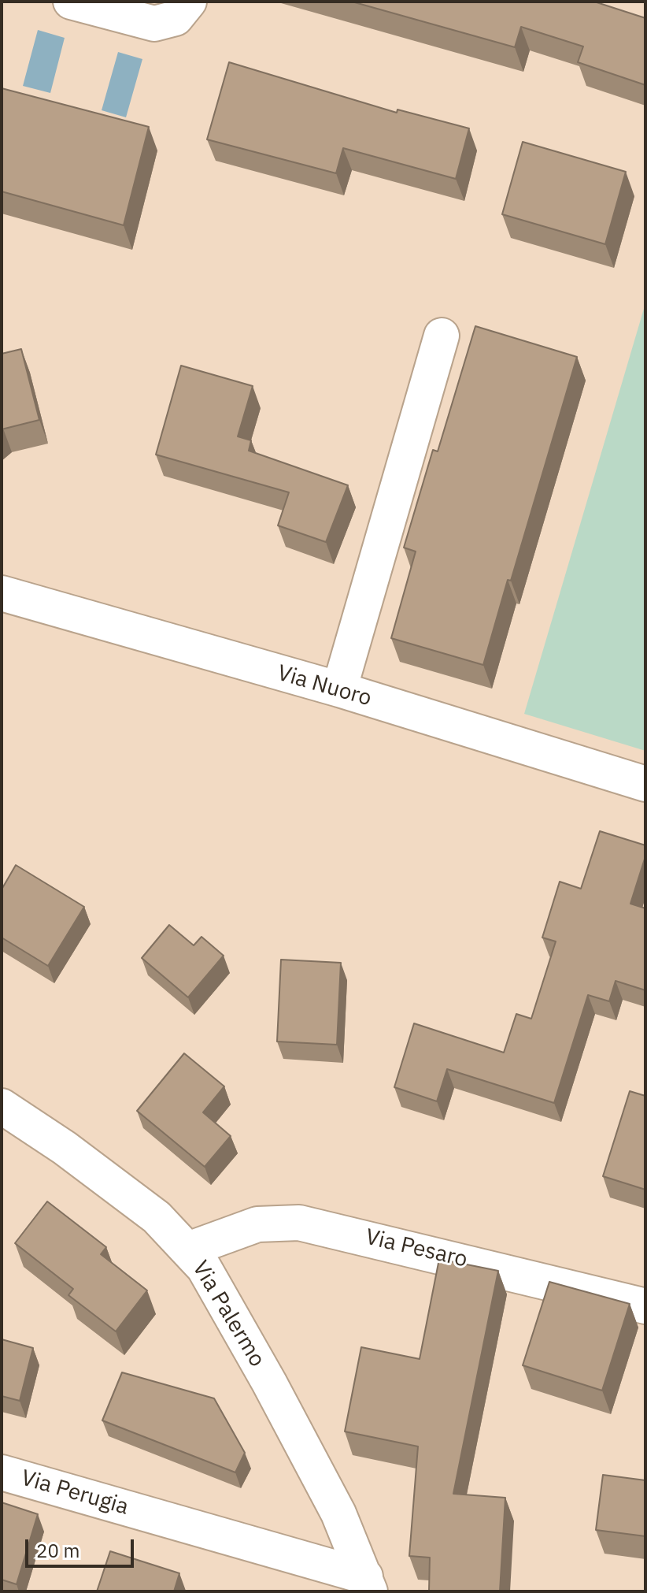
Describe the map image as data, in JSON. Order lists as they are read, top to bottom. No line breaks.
{"streets":{"street":["Via Nuoro","Via Pesaro","Via Palermo","Via Perugia"]},"crossings":[["Via Pesaro","Via Palermo"],["Via Palermo","Via Perugia"]],"scale_bar":"20 m"}
